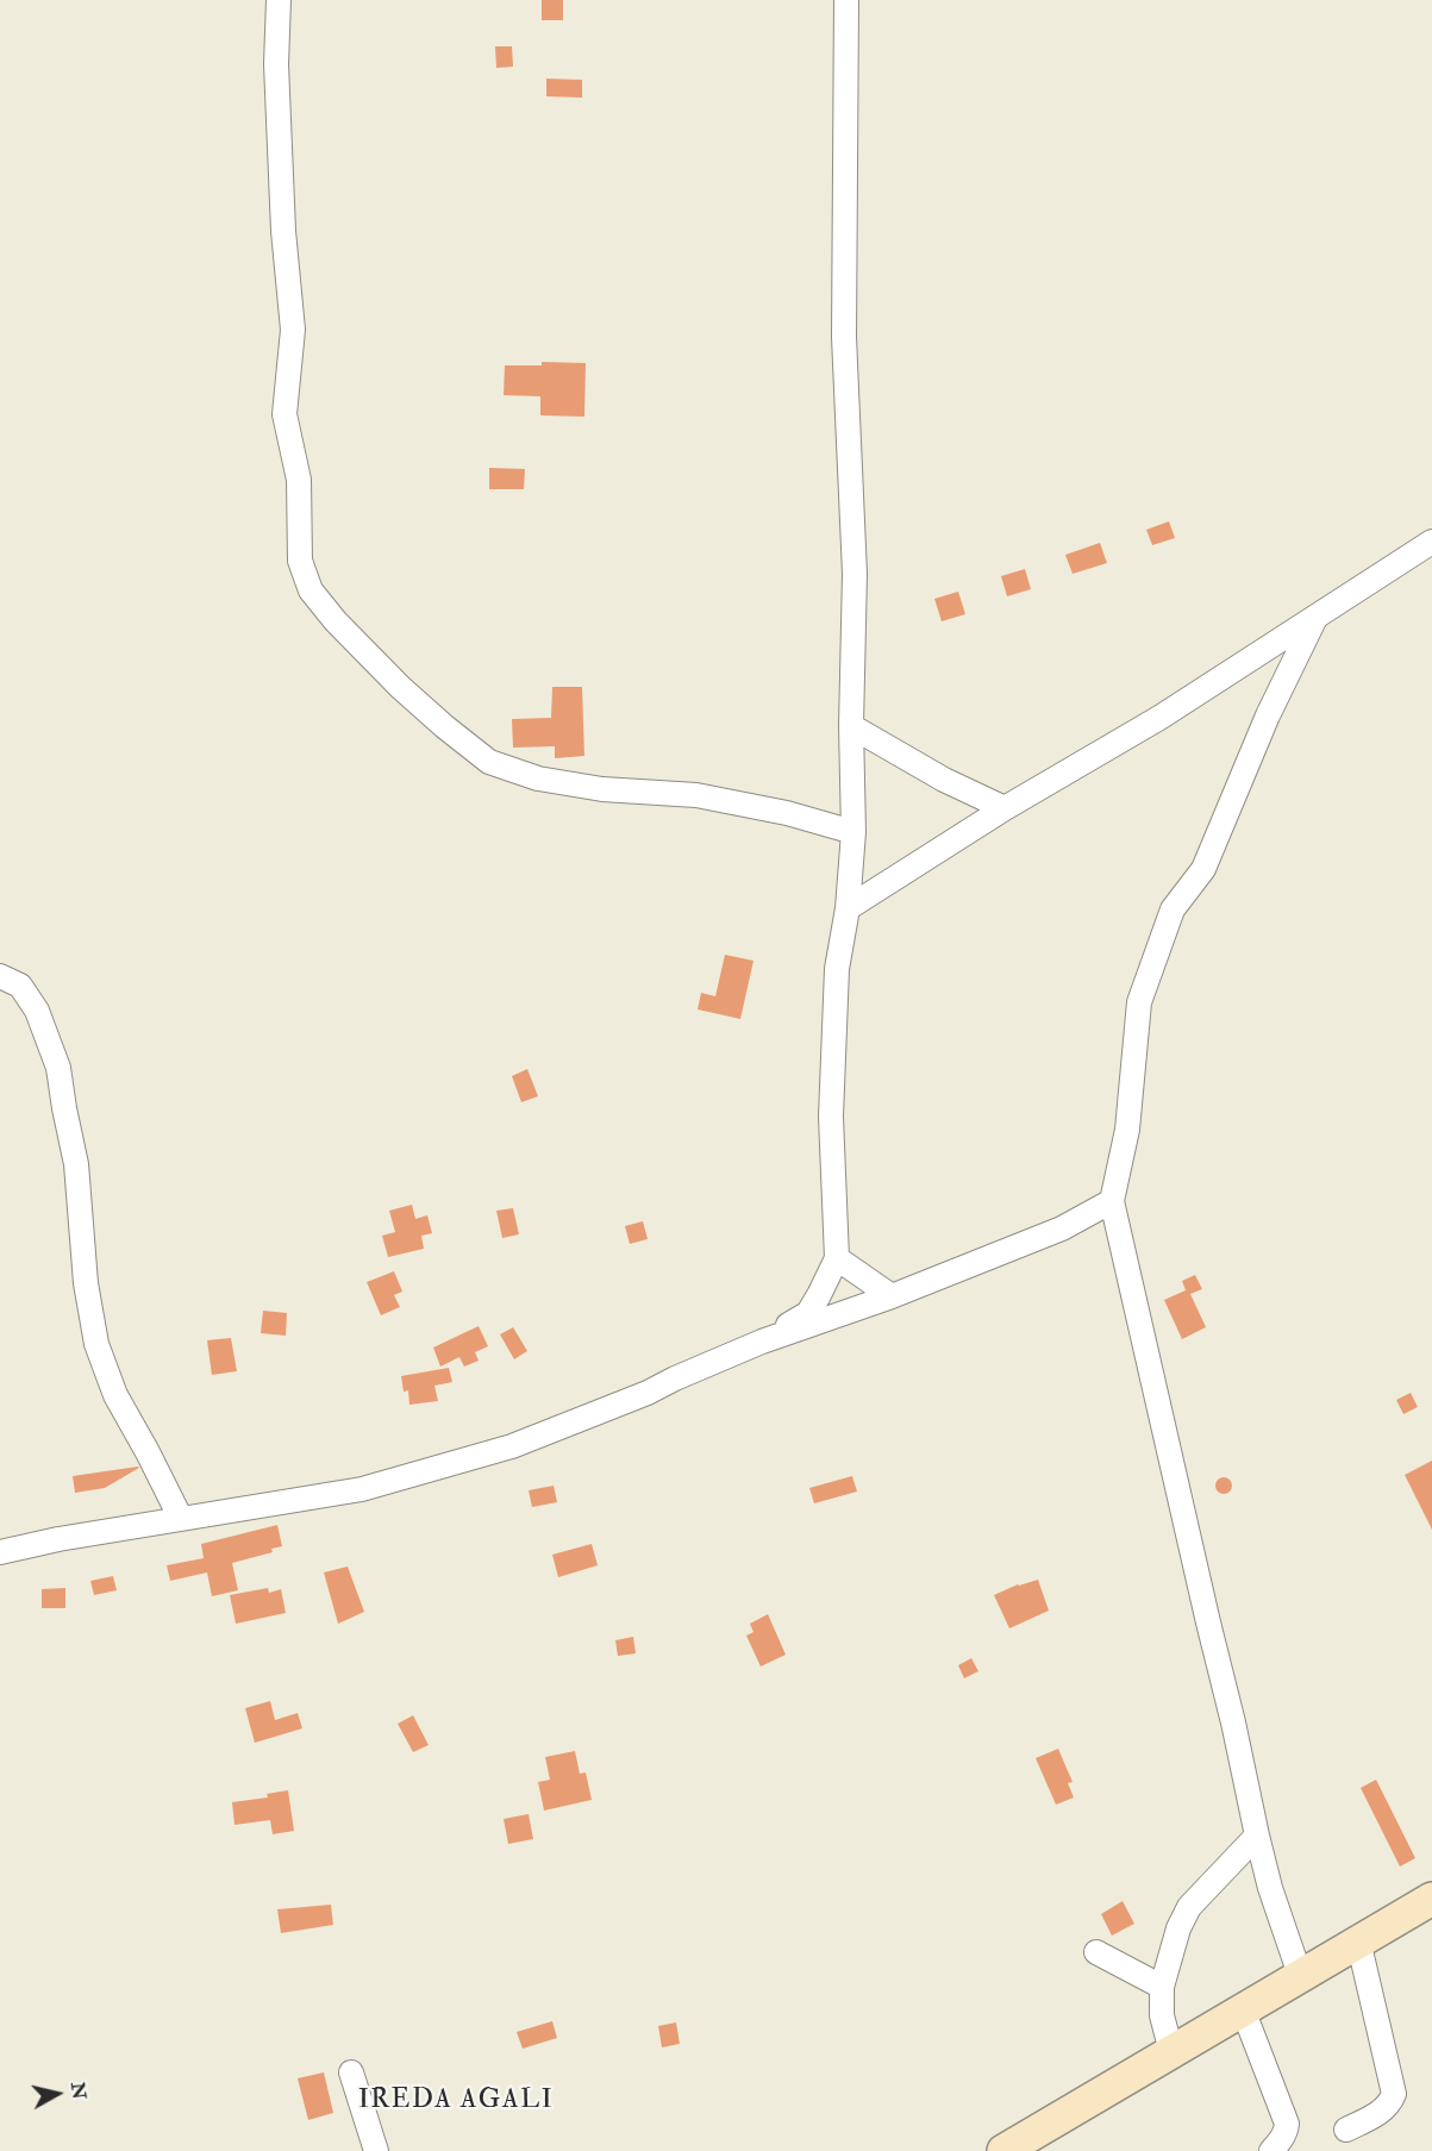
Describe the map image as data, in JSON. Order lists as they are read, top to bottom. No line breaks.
{"districts":["IREDA AGALI"],"north":"right"}
